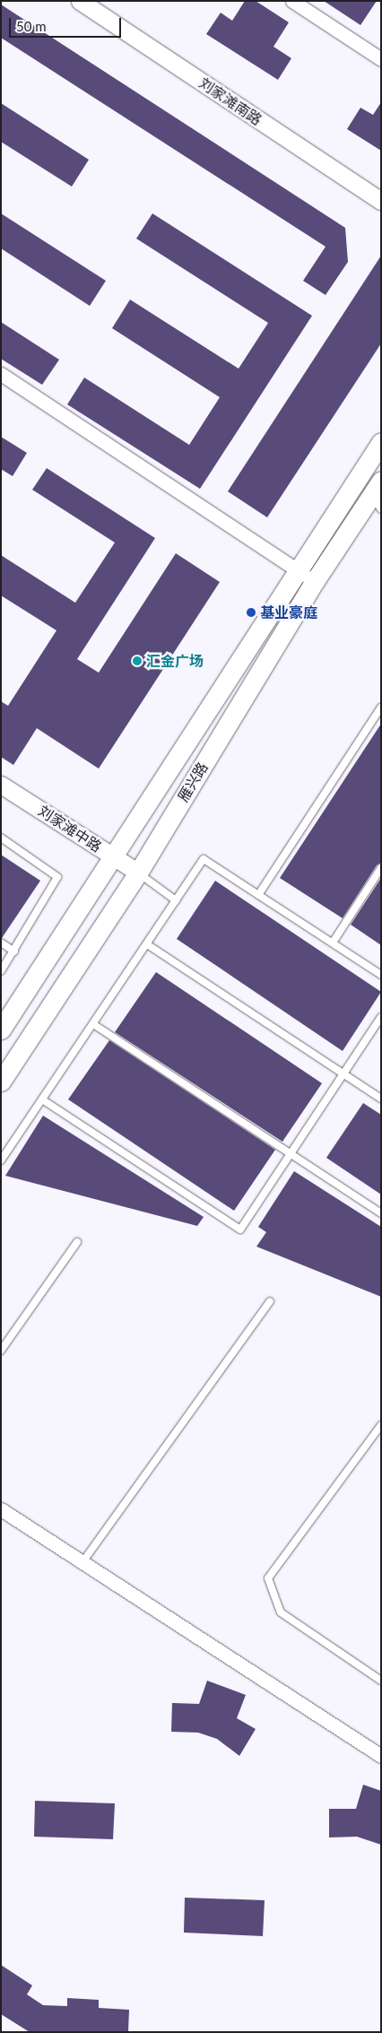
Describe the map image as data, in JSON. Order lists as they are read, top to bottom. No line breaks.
{"streets":{"main road":["雁兴路"],"street":["刘家滩南路","刘家滩中路"]},"crossings":[["雁兴路","刘家滩中路"]],"places":["基业豪庭","汇金广场"],"scale_bar":"50 m"}
